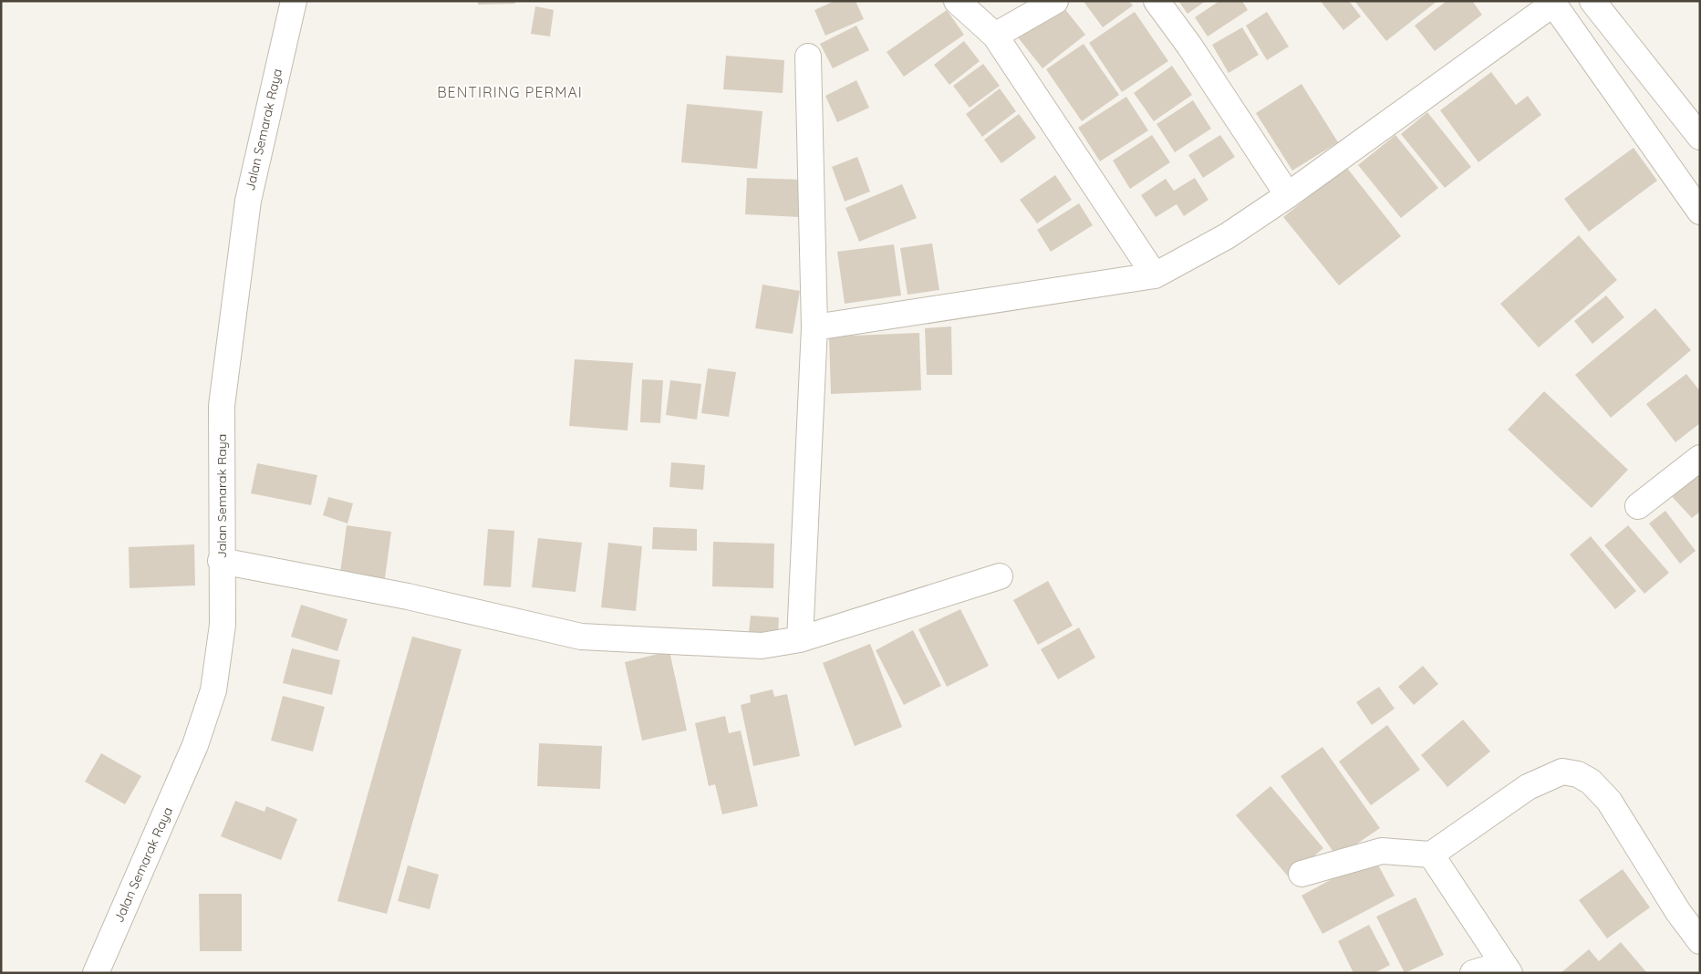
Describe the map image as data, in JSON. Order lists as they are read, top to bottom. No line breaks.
{"streets":{"street":["Jalan Semarak Raya"]},"districts":["BENTIRING PERMAI"]}
